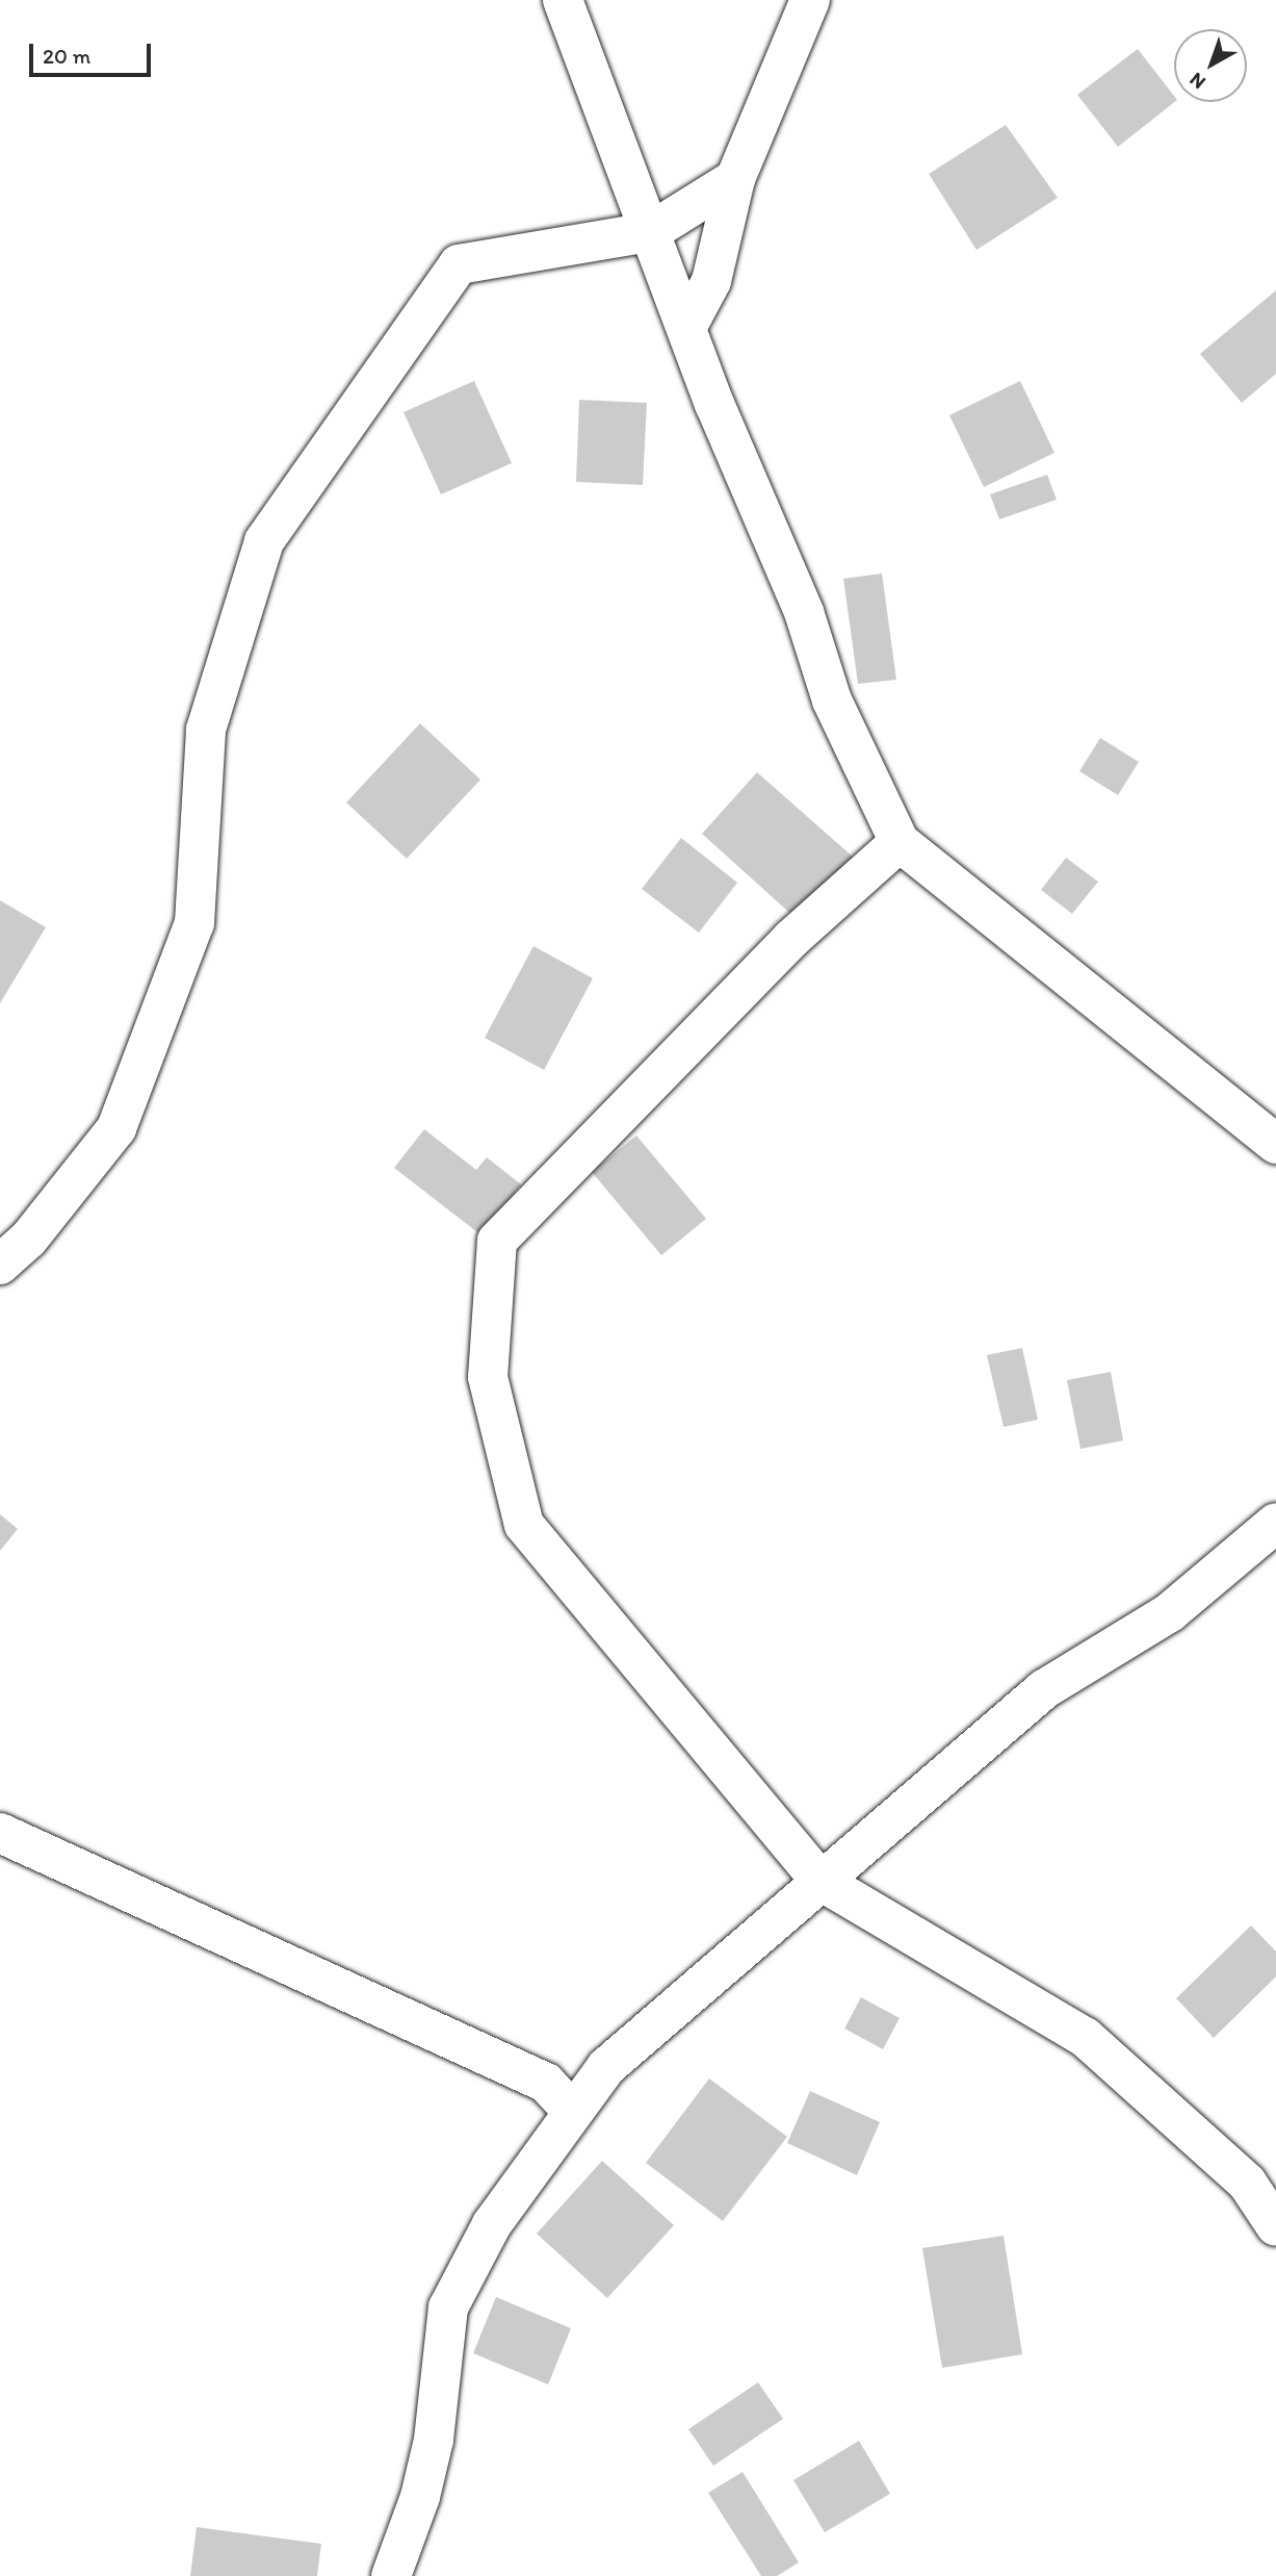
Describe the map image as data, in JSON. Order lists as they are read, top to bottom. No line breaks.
{"scale_bar":"20 m","north":"bottom left"}
